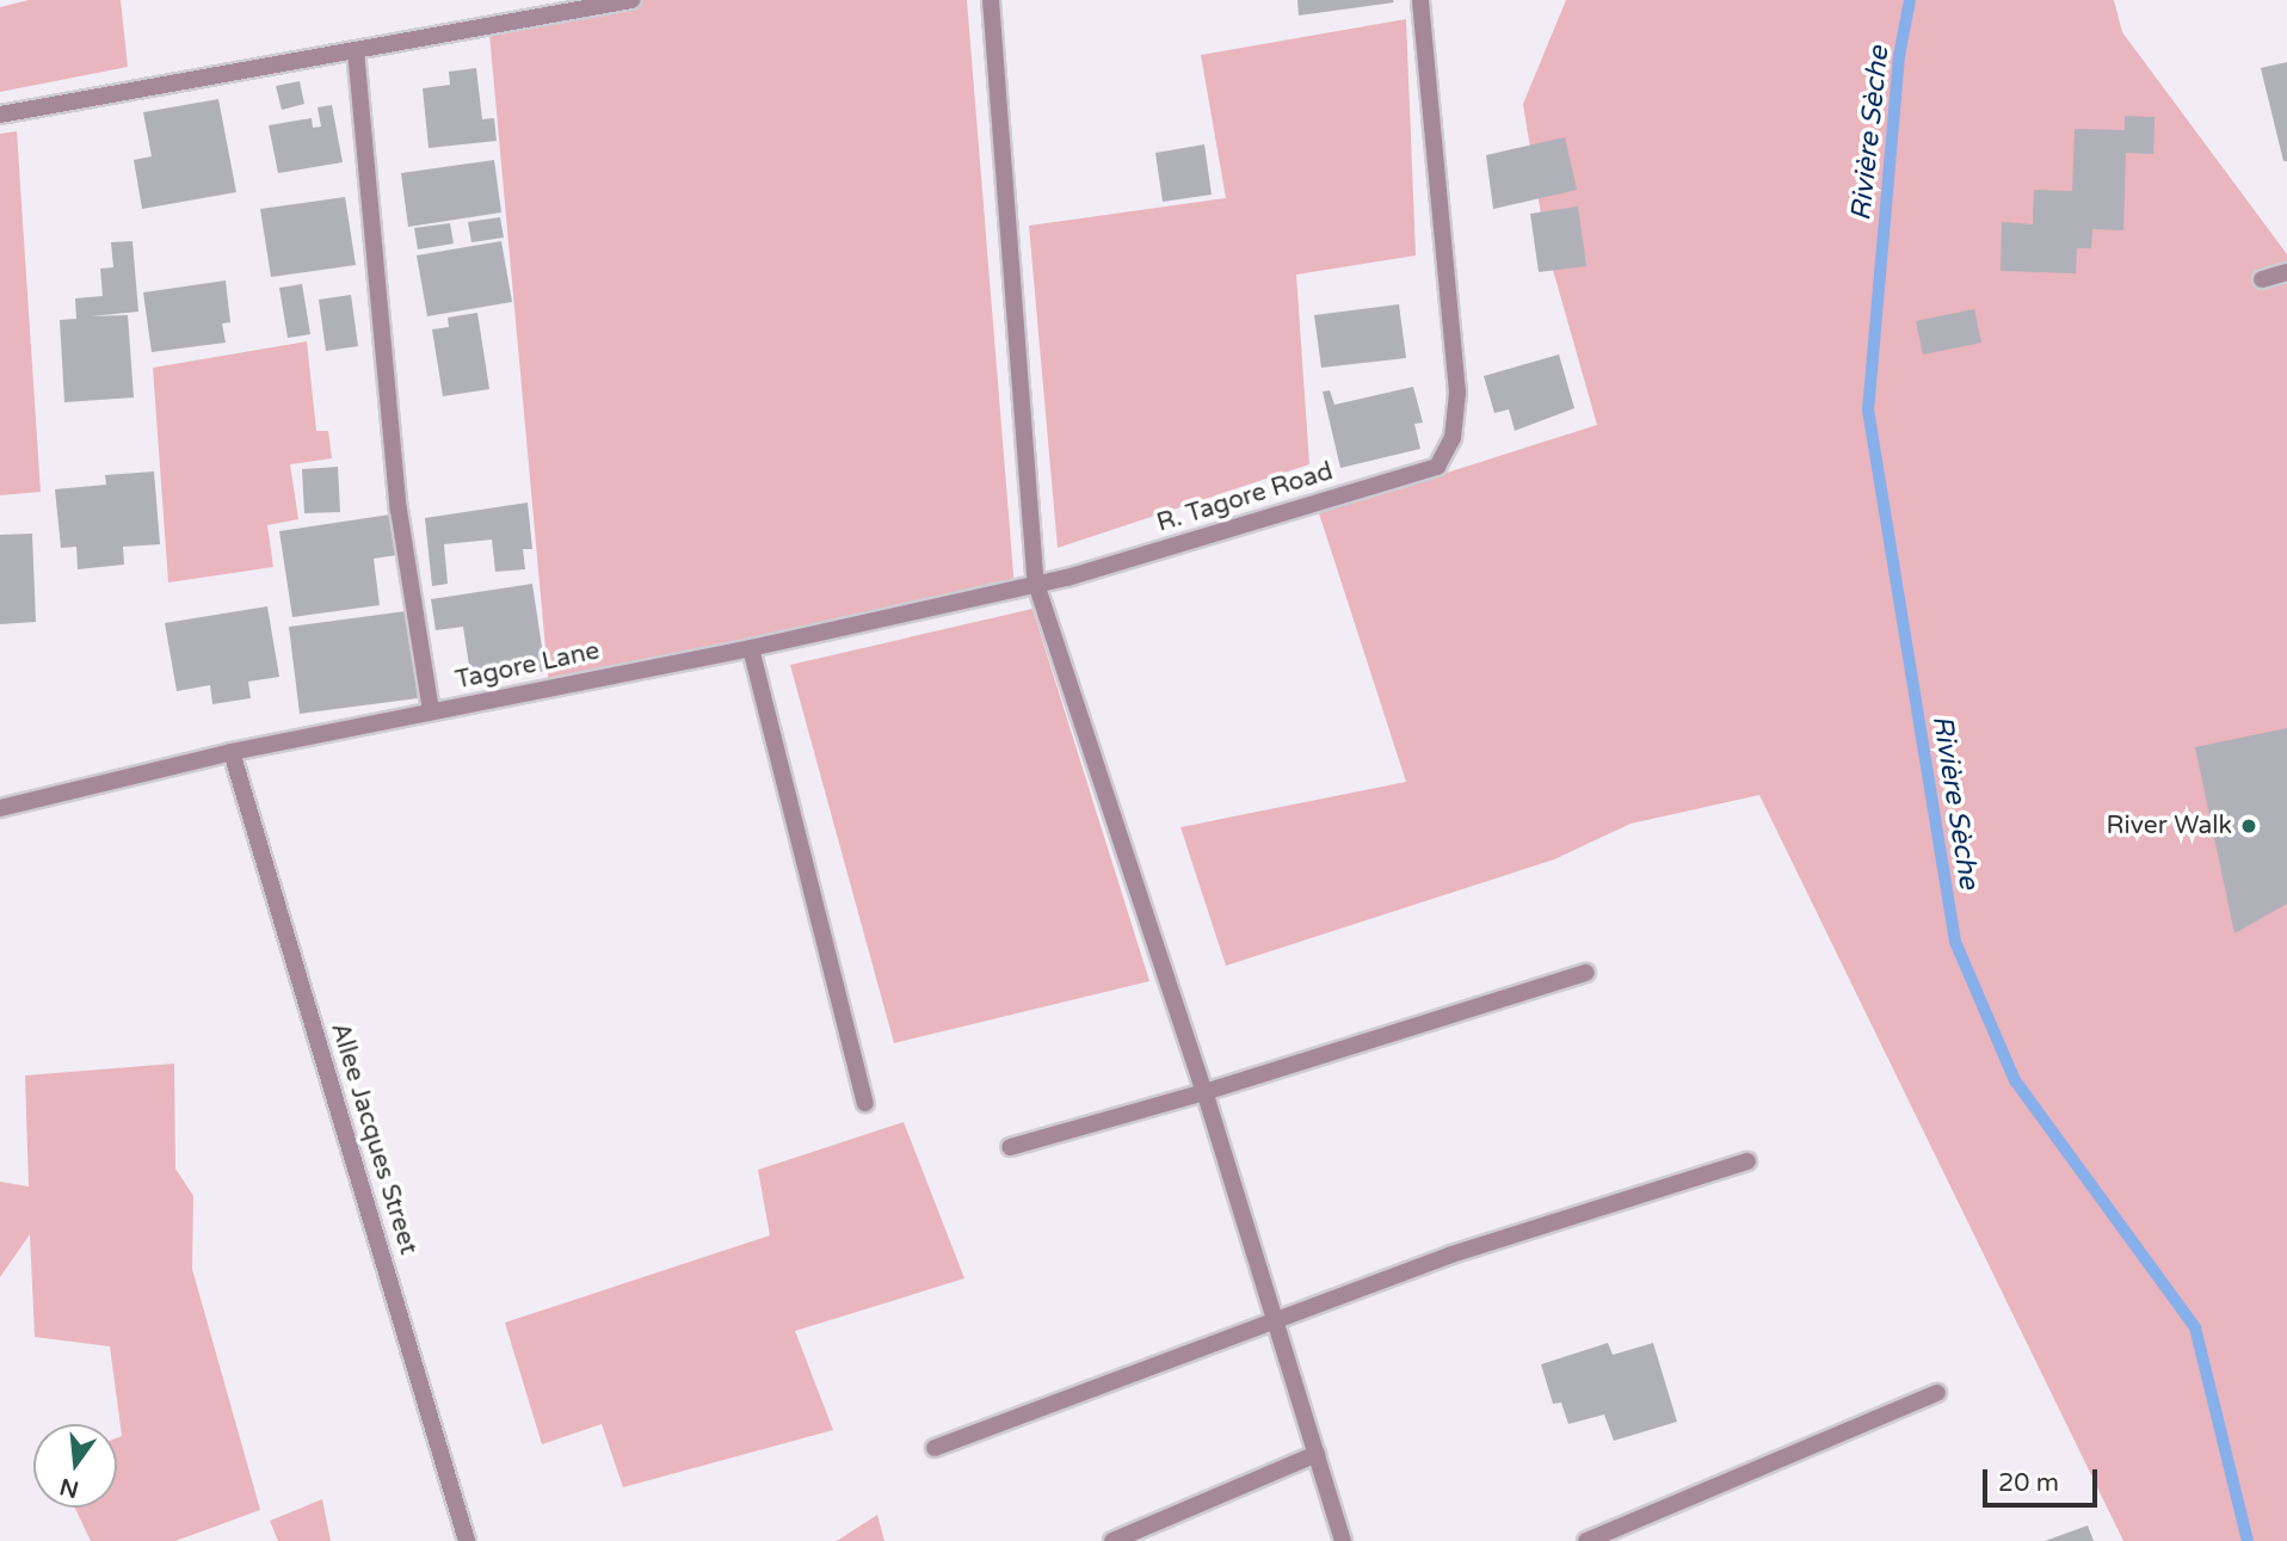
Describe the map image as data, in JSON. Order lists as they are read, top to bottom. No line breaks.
{"streets":{"street":["R. Tagore Road","Tagore Lane","Allee Jacques Street"]},"crossings":[["R. Tagore Road","Tagore Lane"],["Tagore Lane","Allee Jacques Street"]],"water":["Rivière Sèche"],"places":["River Walk"],"scale_bar":"20 m","north":"bottom"}
